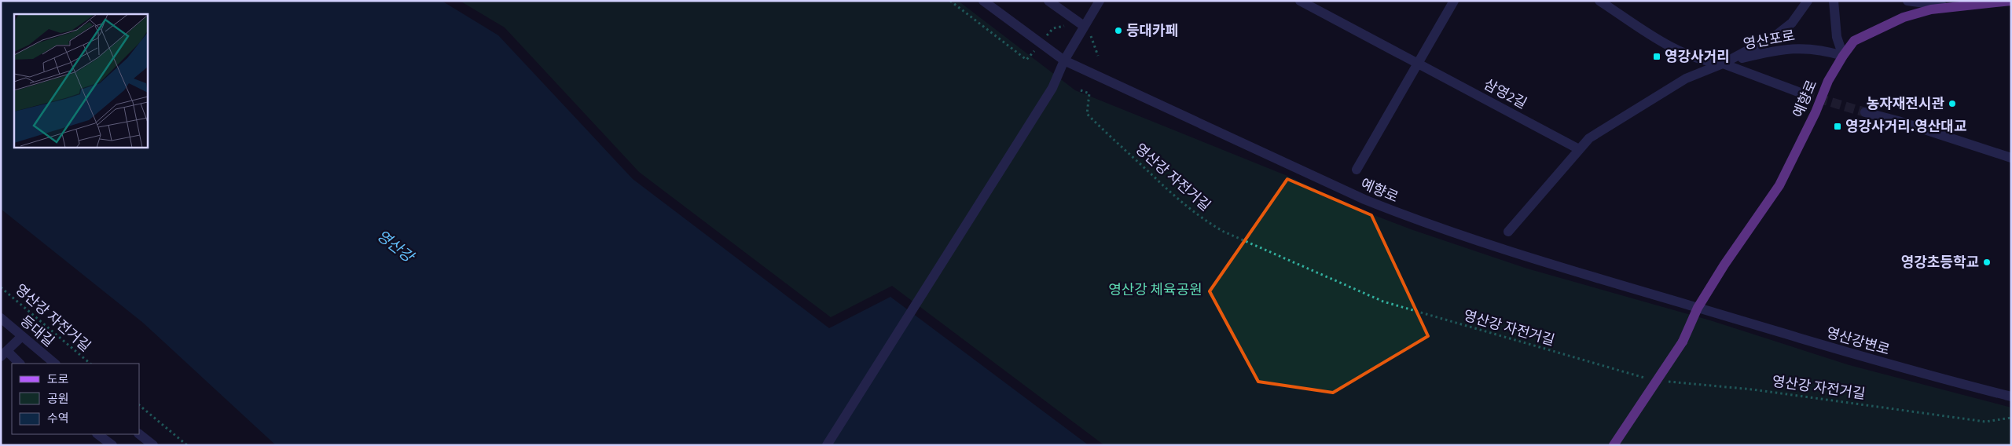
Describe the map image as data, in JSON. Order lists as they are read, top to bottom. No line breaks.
{"streets":{"main road":["예향로"],"street":["영산포로","삼영2길","등대길","영산강변로"],"path":["영산강 자전거길"]},"crossings":[["영산포로","예향로"],["예향로","영산강변로"]],"water":["영산강"],"parks":["영산강 체육공원"],"places":{"other":["등대카페","농자재전시관","영강초등학교"],"transit":["영강사거리","영강사거리.영산대교"]},"legend":["도로","공원","수역"]}
